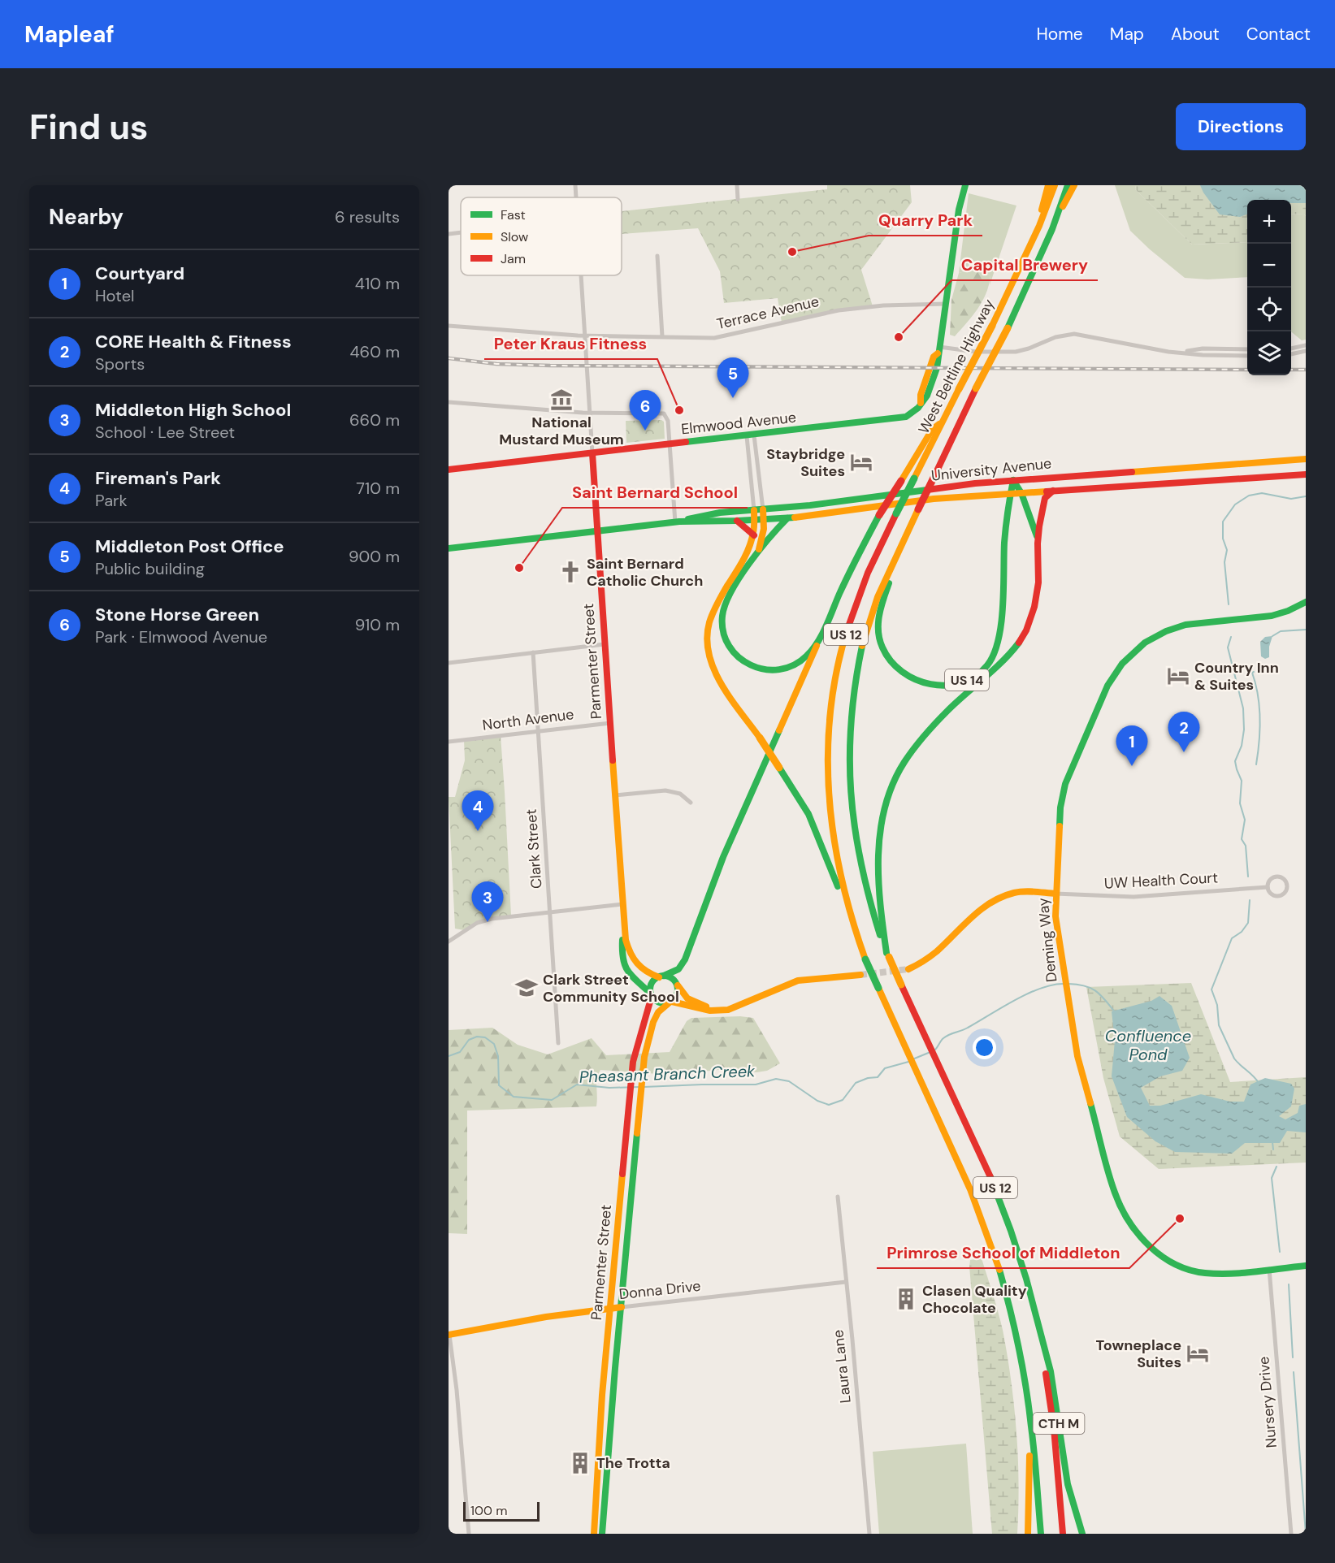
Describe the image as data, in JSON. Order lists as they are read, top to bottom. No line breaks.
{"streets":{"main road":["West Beltline Highway","Elmwood Avenue","University Avenue","US 12","Parmenter Street","US 14","Deming Way","Donna Drive","CTH M"],"street":["Terrace Avenue","North Avenue","Clark Street","UW Health Court","Laura Lane","Nursery Drive"]},"crossings":[["Terrace Avenue","Parmenter Street"],["West Beltline Highway","US 12"],["West Beltline Highway","US 14"],["Elmwood Avenue","Parmenter Street"],["University Avenue","Parmenter Street"],["University Avenue","US 14"],["US 12","US 14"],["US 12","CTH M"],["Parmenter Street","North Avenue"],["Parmenter Street","Donna Drive"],["North Avenue","Clark Street"],["UW Health Court","Deming Way"],["Deming Way","Nursery Drive"],["Donna Drive","Laura Lane"]],"water":["Confluence Pond","Pheasant Branch Creek"],"places":{"other":["Quarry Park","Capital Brewery","Peter Kraus Fitness","Saint Bernard School","Primrose School of Middleton"],"museum":["National Mustard Museum"],"hotel":["Staybridge Suites","Country Inn & Suites","Towneplace Suites"],"church":["Saint Bernard Catholic Church"],"school or university":["Clark Street Community School"],"building":["Clasen Quality Chocolate","The Trotta"]},"legend":["Fast","Slow","Jam"],"scale_bar":"100 m","page":{"header":"Mapleaf","nav":["Home","Map","About","Contact"],"buttons":"Directions","title":"Find us","heading":["Nearby","6 results"],"map_buttons":["+","−"],"list":[{"mark":"1","name":"Courtyard","note":"Hotel","value":"410 m"},{"mark":"2","name":"CORE Health & Fitness","note":"Sports","value":"460 m"},{"mark":"3","name":"Middleton High School","note":"School · Lee Street","value":"660 m"},{"mark":"4","name":"Fireman's Park","note":"Park","value":"710 m"},{"mark":"5","name":"Middleton Post Office","note":"Public building","value":"900 m"},{"mark":"6","name":"Stone Horse Green","note":"Park · Elmwood Avenue","value":"910 m"}],"pins":["5","6","2","1","4","3"],"scale":"100 m"}}
